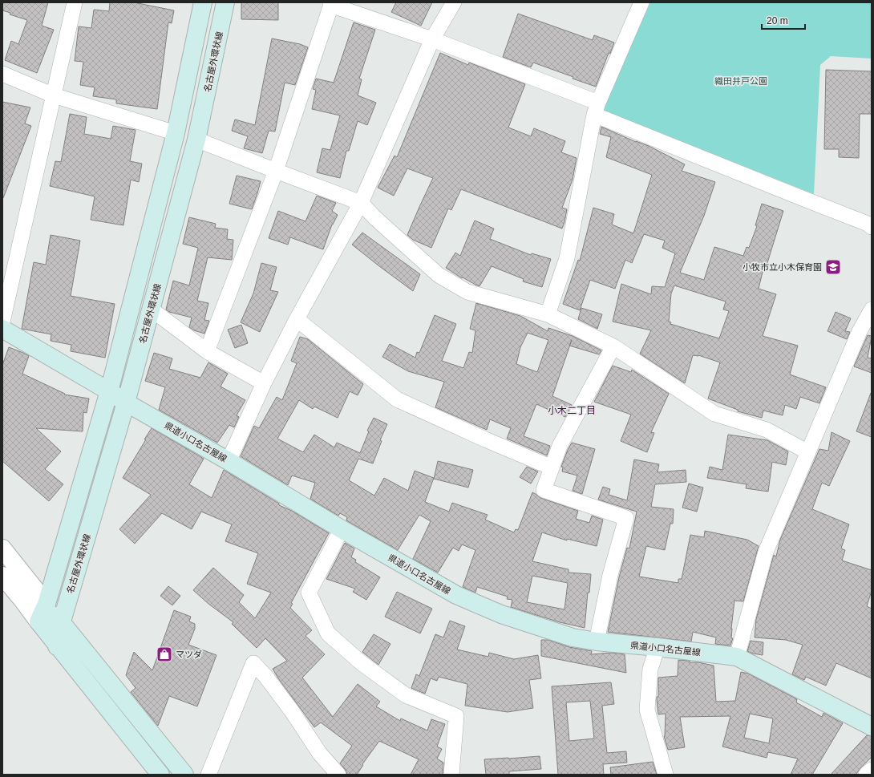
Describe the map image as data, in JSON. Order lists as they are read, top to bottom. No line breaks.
{"streets":{"main road":["名古屋外環状線","県道小口名古屋線"]},"crossings":[["名古屋外環状線","県道小口名古屋線"]],"districts":["小木二丁目"],"parks":["織田井戸公園"],"places":{"school or university":["小牧市立小木保育園"],"shop":["マツダ"]},"scale_bar":"20 m"}
